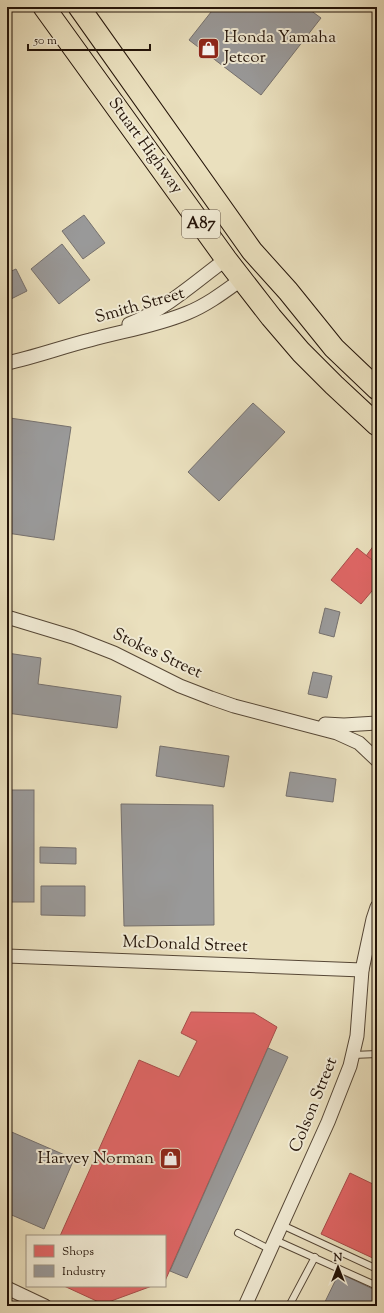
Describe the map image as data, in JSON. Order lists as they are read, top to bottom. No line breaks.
{"streets":{"highway":["Stuart Highway","A87"],"street":["Smith Street","Stokes Street","McDonald Street","Colson Street"]},"crossings":[["Stuart Highway","Smith Street"],["McDonald Street","Colson Street"]],"places":{"shop":["Honda Yamaha Jetcor","Harvey Norman"]},"legend":["Shops","Industry"],"scale_bar":"50 m","north":"top"}
